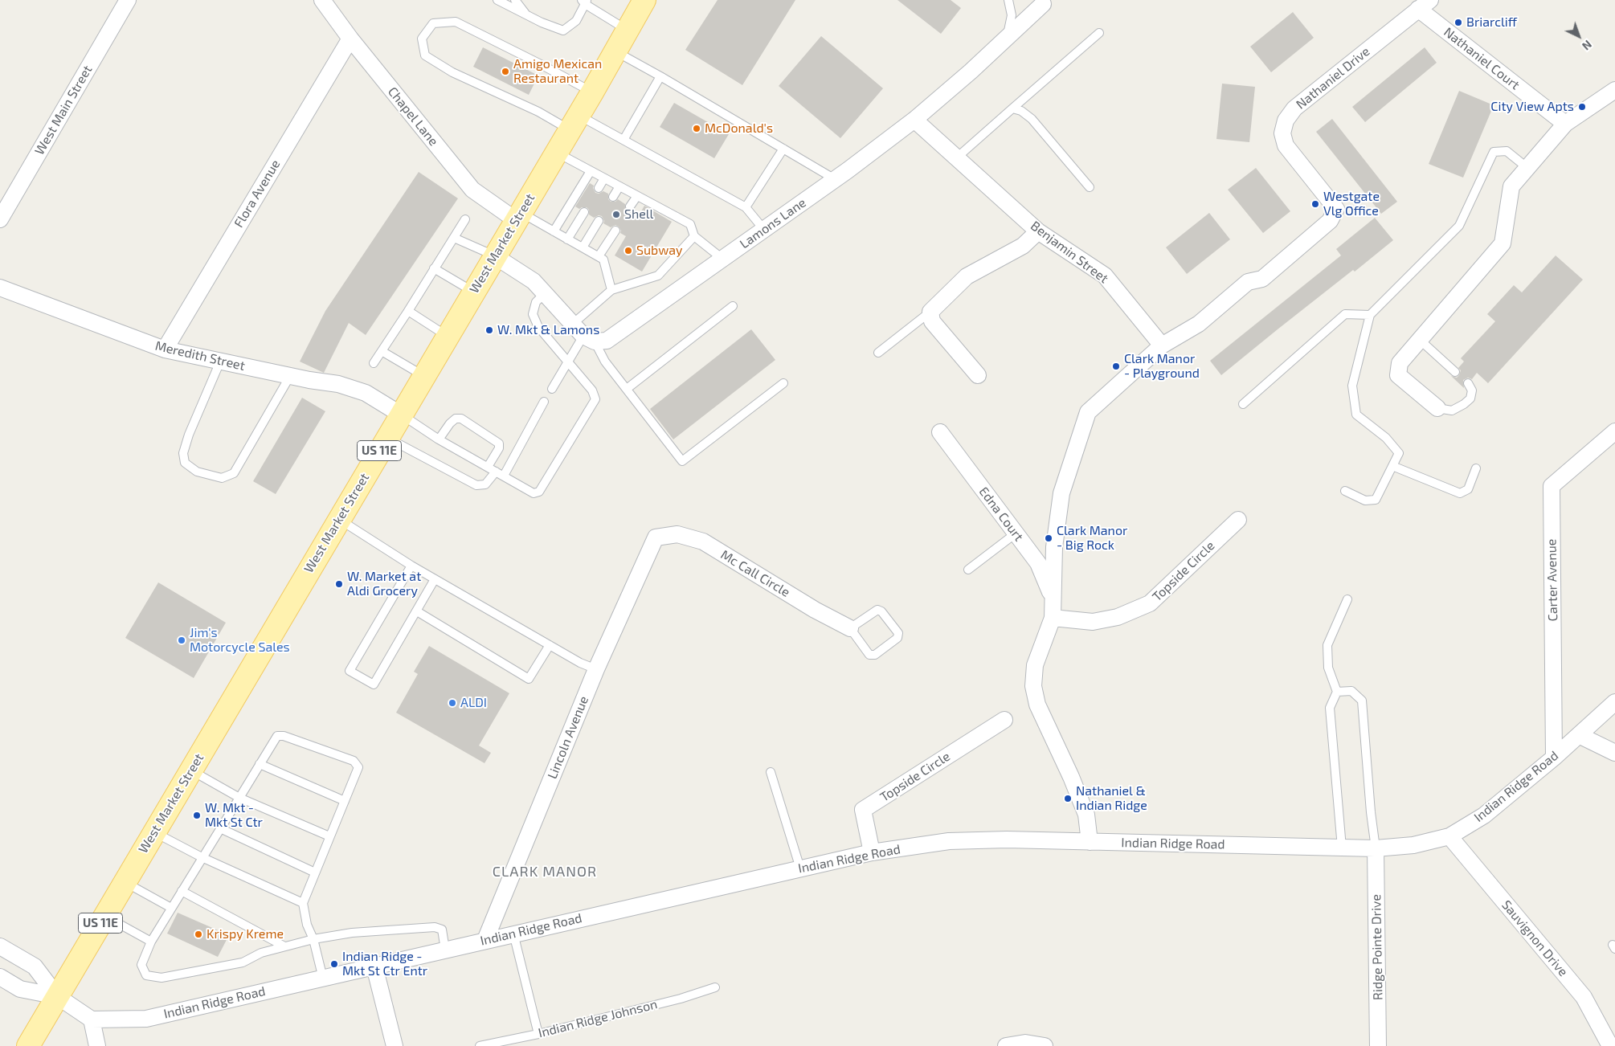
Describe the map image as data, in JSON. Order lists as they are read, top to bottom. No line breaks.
{"streets":{"main road":["West Market Street","US 11E"],"street":["Nathaniel Court","Nathaniel Drive","West Main Street","Chapel Lane","Flora Avenue","Lamons Lane","Benjamin Street","Meredith Street","Edna Court","Topside Circle","Mc Call Circle","Carter Avenue","Lincoln Avenue","Indian Ridge Road","Sauvignon Drive","Ridge Pointe Drive"],"lane":["Indian Ridge Johnson"]},"crossings":[["Nathaniel Court","Nathaniel Drive"],["Nathaniel Drive","Benjamin Street"],["Nathaniel Drive","Edna Court"],["Nathaniel Drive","Topside Circle"],["Nathaniel Drive","Indian Ridge Road"],["Chapel Lane","Flora Avenue"],["Chapel Lane","West Market Street"],["Flora Avenue","Meredith Street"],["Lamons Lane","Benjamin Street"],["West Market Street","Meredith Street"],["Topside Circle","Indian Ridge Road"],["Mc Call Circle","Lincoln Avenue"],["Carter Avenue","Indian Ridge Road"],["Lincoln Avenue","Indian Ridge Road"],["Indian Ridge Road","Sauvignon Drive"],["Indian Ridge Road","Ridge Pointe Drive"]],"districts":["CLARK MANOR"],"places":["Briarcliff","Amigo Mexican Restaurant","City View Apts","McDonald's","Westgate Vlg Office","Shell","Subway","W. Mkt & Lamons","Clark Manor - Playground","Clark Manor - Big Rock","W. Market at Aldi Grocery","Jim's Motorcycle Sales","ALDI","Nathaniel & Indian Ridge","W. Mkt - Mkt St Ctr","Krispy Kreme","Indian Ridge - Mkt St Ctr Entr"],"north":"bottom right"}
